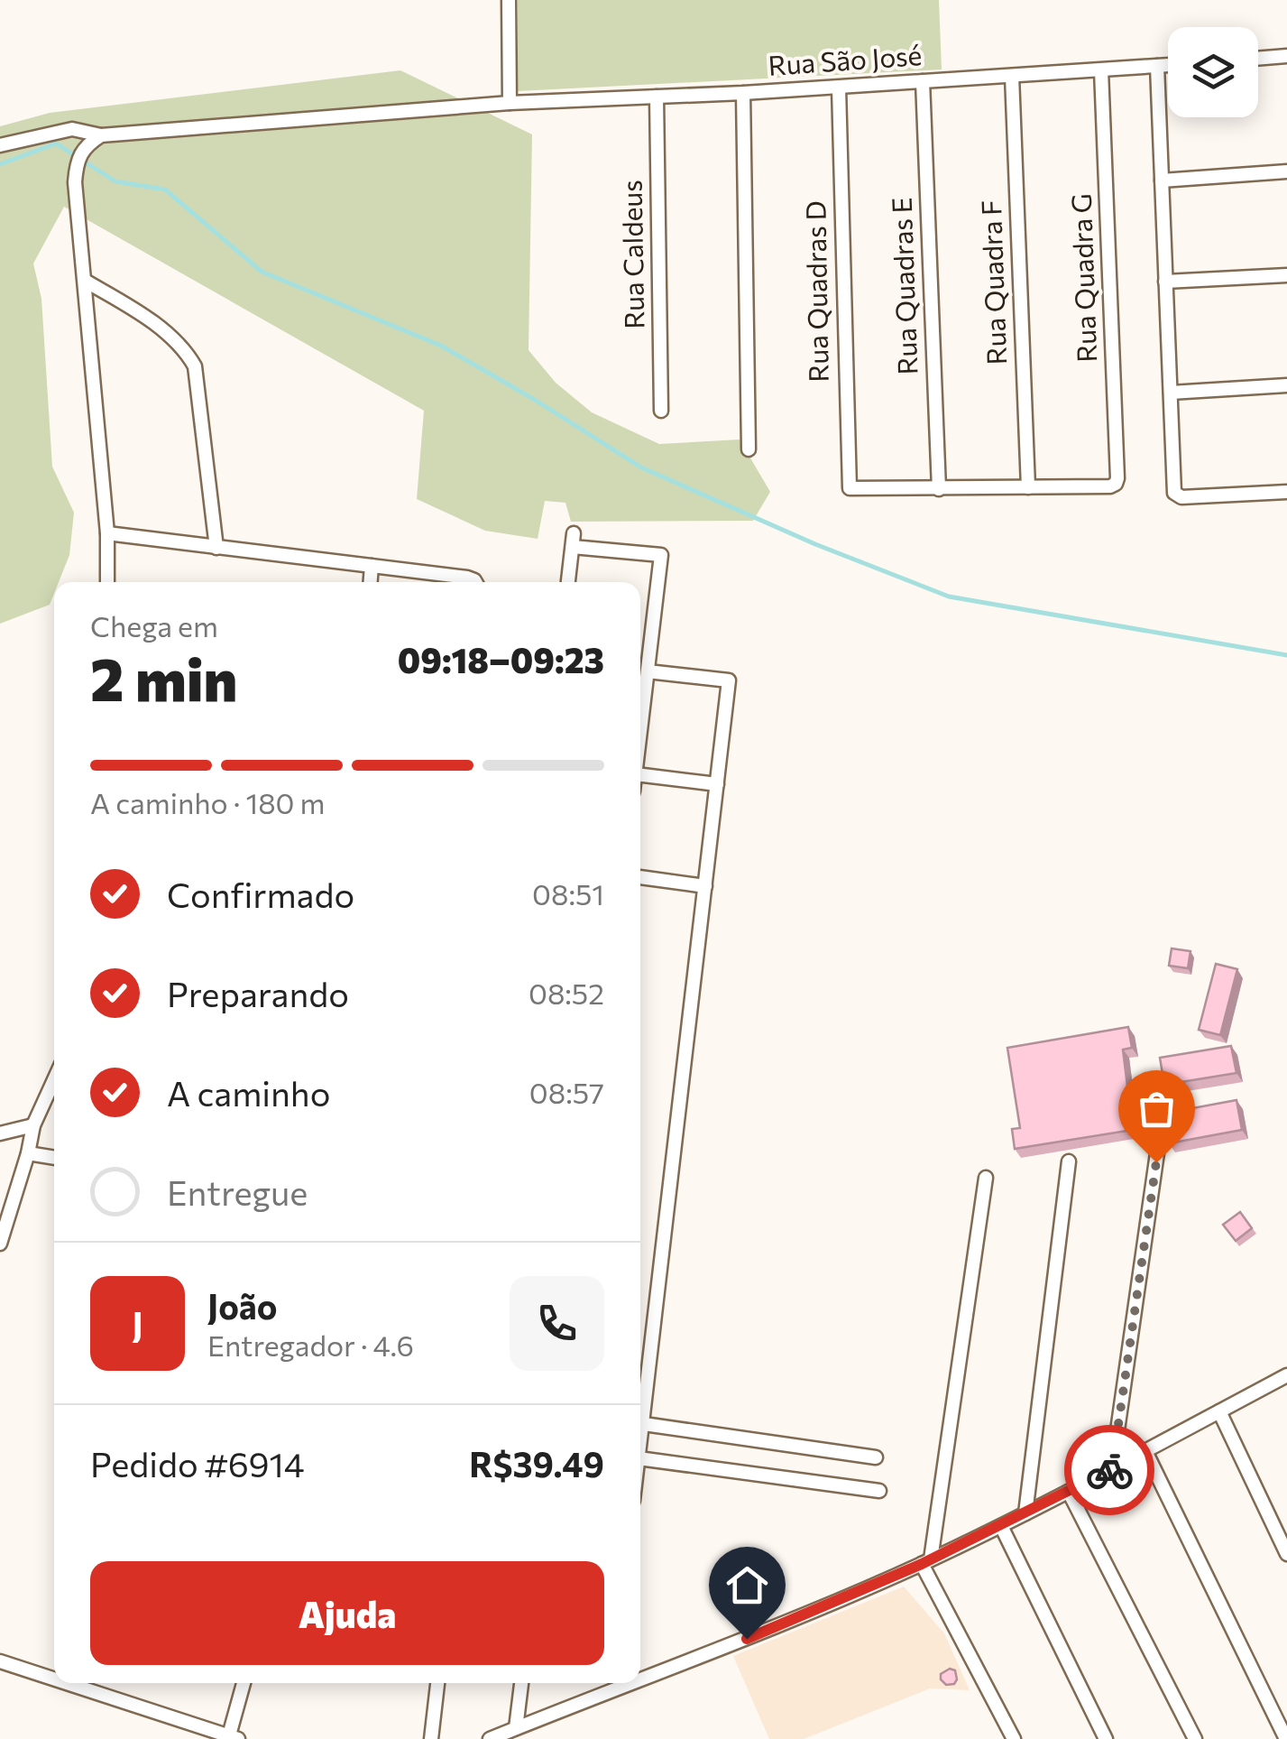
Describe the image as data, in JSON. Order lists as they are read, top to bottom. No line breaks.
{"streets":{"street":["Rua São José","Rua Caldeus","Rua Quadra G","Rua Quadra F","Rua Quadras E","Rua Quadras D"]},"crossings":[["Rua São José","Rua Caldeus"],["Rua São José","Rua Quadra G"],["Rua São José","Rua Quadra F"],["Rua São José","Rua Quadras E"],["Rua São José","Rua Quadras D"],["Rua Quadra G","Rua Quadra F"],["Rua Quadras E","Rua Quadras D"]],"page":{"heading":["2 min","Chega em","09:18–09:23"],"panel":["João","Entregador · 4.6","Pedido #6914","R$39.49"],"bar":"A caminho · 180 m","list":[["Confirmado","08:51"],["Preparando","08:52"],["A caminho","08:57"],"Entregue"],"round":"J","buttons":"Ajuda"}}
